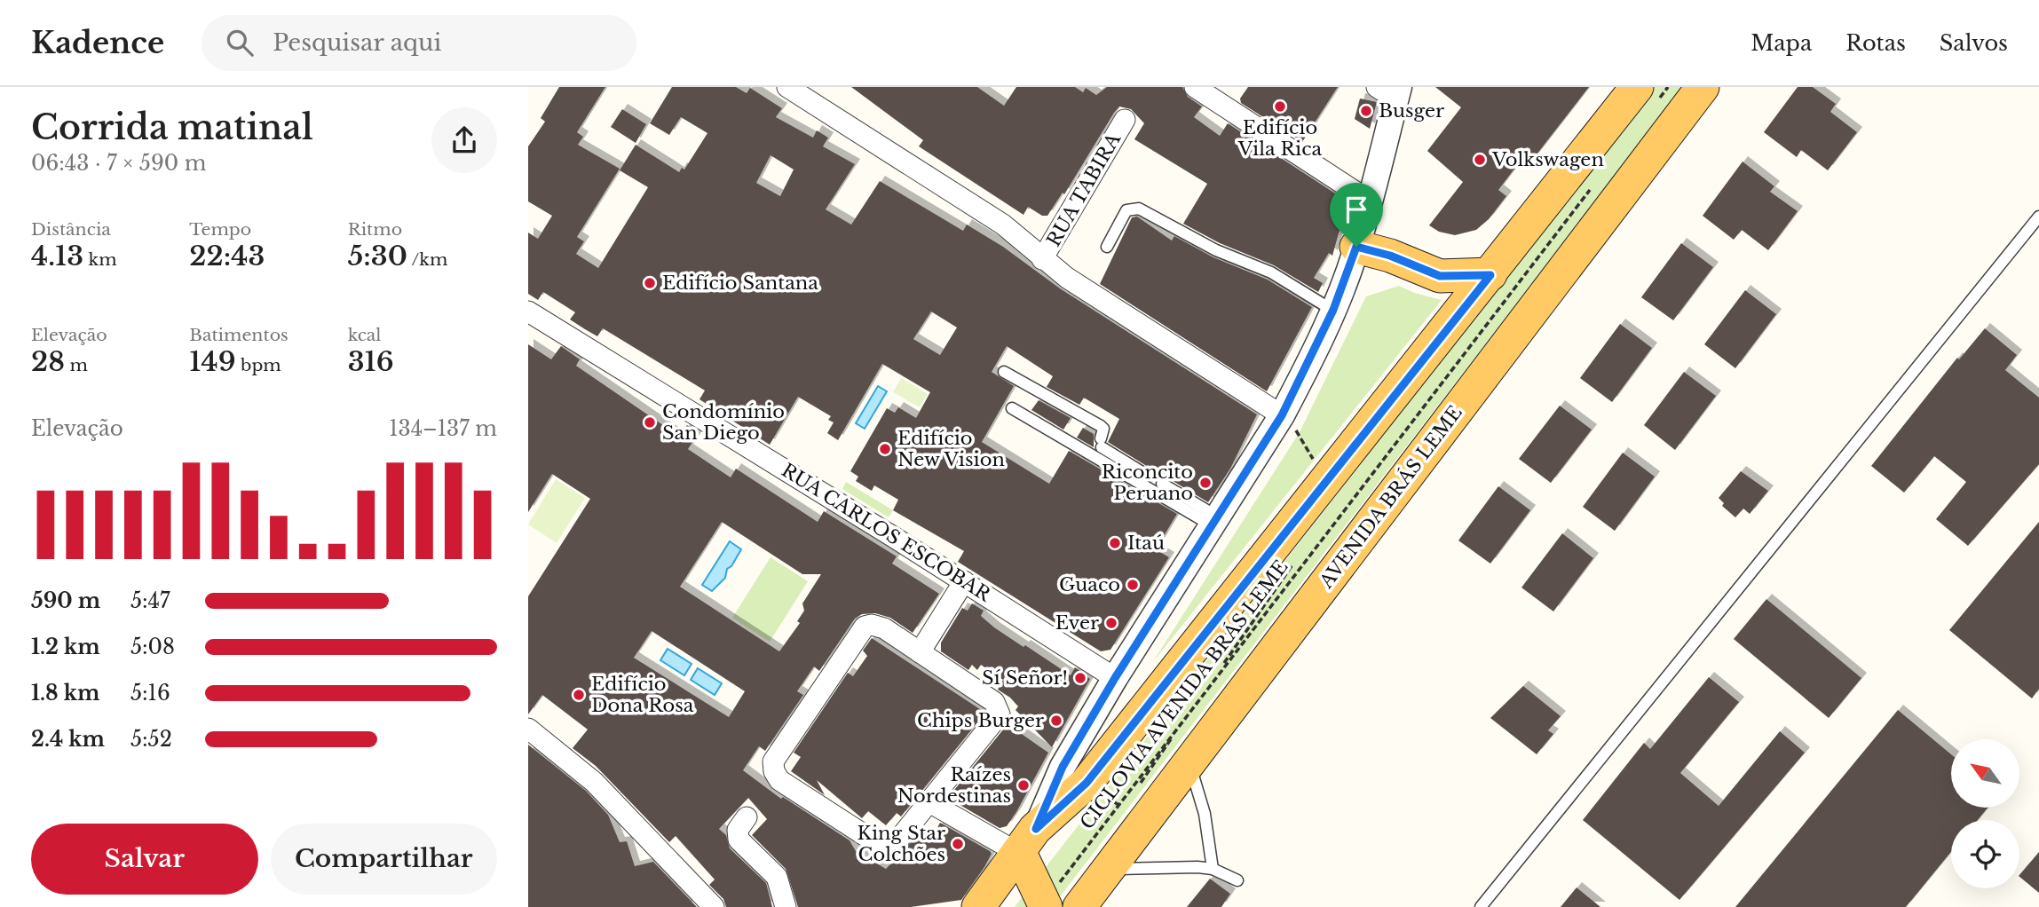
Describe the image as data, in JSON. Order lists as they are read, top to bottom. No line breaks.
{"streets":{"main road":["AVENIDA BRÁS LEME"],"street":["RUA TABIRA","RUA CARLOS ESCOBAR"],"path":["CICLOVIA AVENIDA BRÁS LEME"]},"crossings":[["AVENIDA BRÁS LEME","CICLOVIA AVENIDA BRÁS LEME"]],"places":["Edifício Vila Rica","Busger","Volkswagen","Edifício Santana","Condomínio San Diego","Edifício New Vision","Riconcito Peruano","Itaú","Guaco","Ever","Sí Señor!","Edifício Dona Rosa","Chips Burger","Raízes Nordestinas","King Star Colchões"],"north":"top left","page":{"header":"Kadence","search":"Pesquisar aqui","nav":["Mapa","Rotas","Salvos"],"heading":["Corrida matinal","06:43 · 7 × 590 m"],"stats":[["Distância","4.13 km"],["Tempo","22:43"],["Ritmo","5:30 /km"],["Elevação","28 m"],["Batimentos","149 bpm"],["kcal","316"]],"chart":["Elevação","134–137 m"],"list":[{"name":"590 m","note":"5:47"},{"name":"1.2 km","note":"5:08"},{"name":"1.8 km","note":"5:16"},{"name":"2.4 km","note":"5:52"}],"buttons":["Salvar","Compartilhar"]}}
